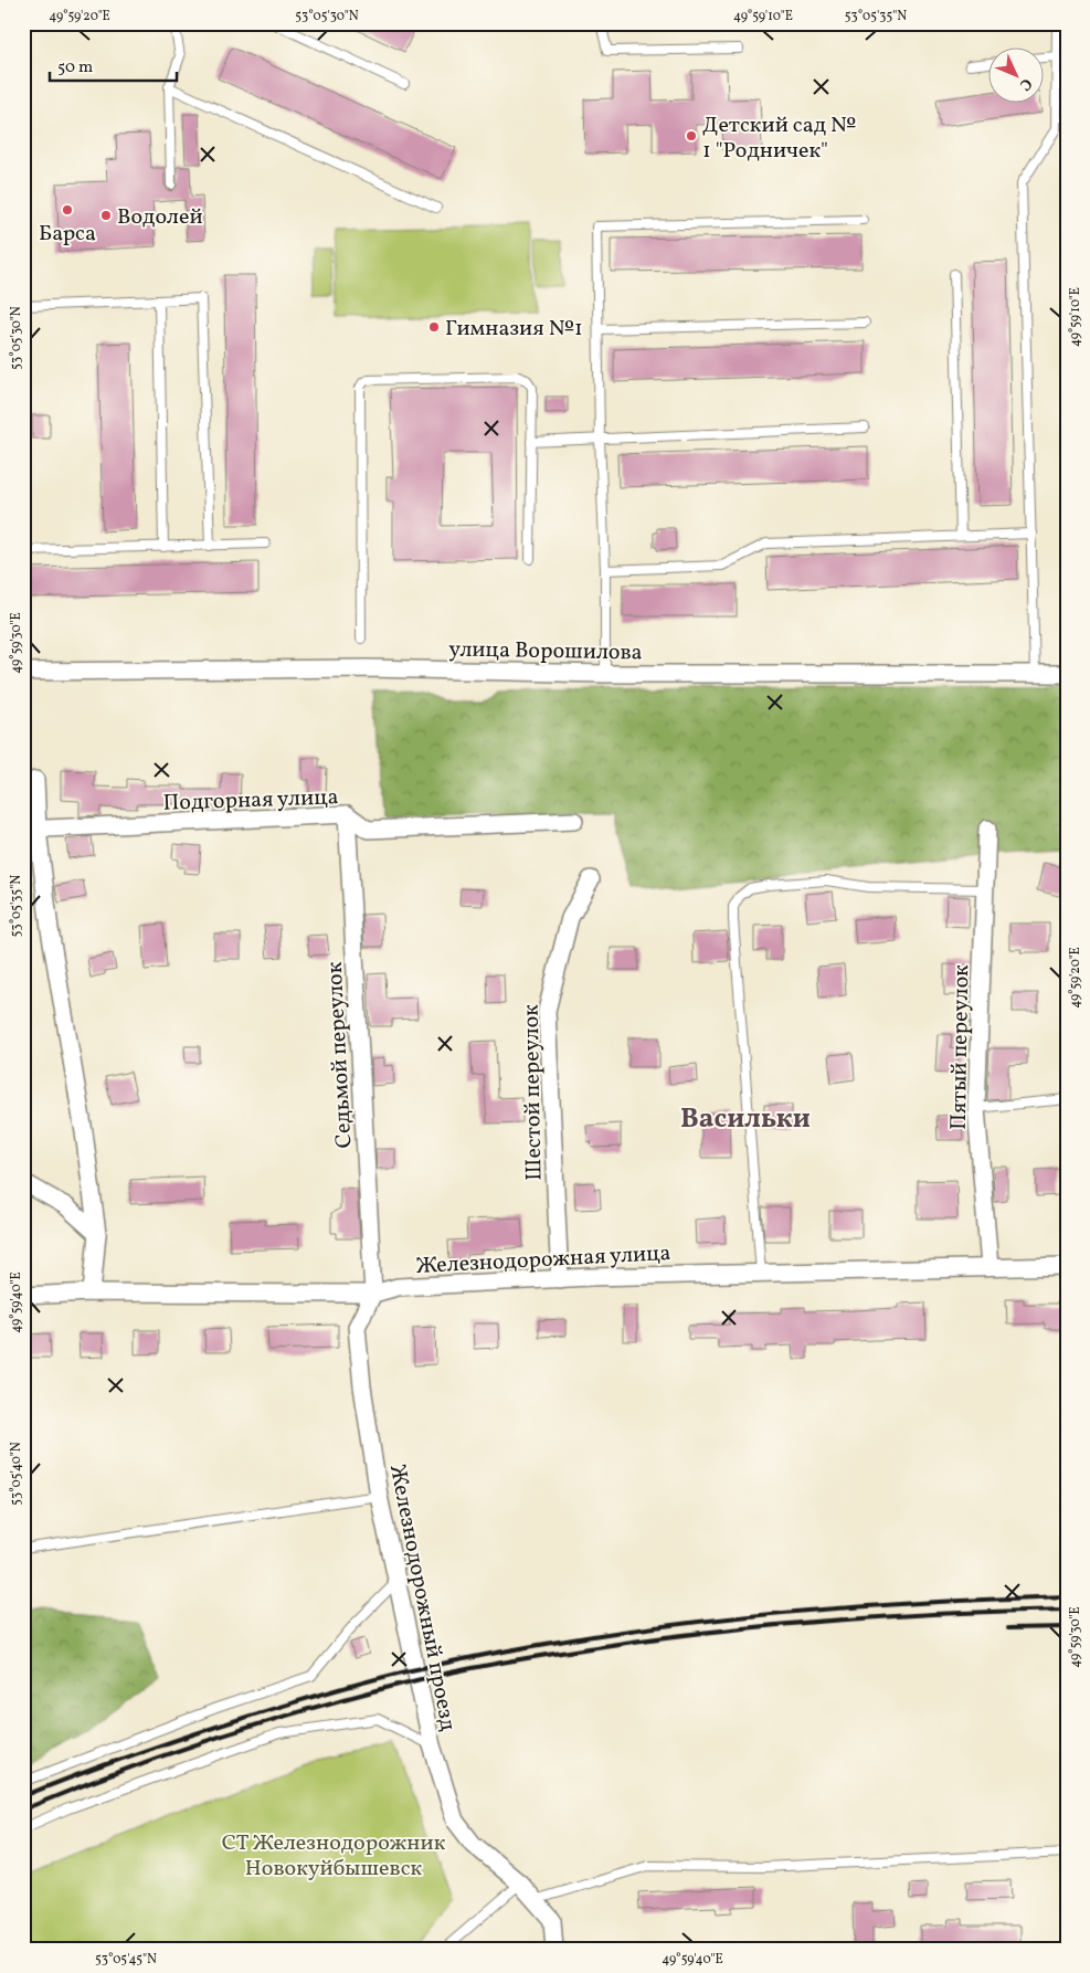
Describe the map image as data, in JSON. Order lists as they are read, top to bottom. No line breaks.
{"streets":{"street":["улица Ворошилова","Подгорная улица","Пятый переулок","Седьмой переулок","Шестой переулок","Железнодорожная улица","Железнодорожный проезд"]},"crossings":[["Подгорная улица","Седьмой переулок"],["Пятый переулок","Железнодорожная улица"],["Седьмой переулок","Железнодорожная улица"],["Седьмой переулок","Железнодорожный проезд"],["Шестой переулок","Железнодорожная улица"],["Железнодорожная улица","Железнодорожный проезд"]],"districts":["Васильки"],"parks":["СТ Железнодорожник Новокуйбышевск"],"places":["Детский сад № 1 \"Родничек\"","Барса","Водолей","Гимназия №1"],"scale_bar":"50 m","north":"bottom right","coordinates":["49°59'20\"E","53°05'30\"N","49°59'10\"E","53°05'35\"N","49°59'30\"E","49°59'40\"E","53°05'40\"N","53°05'45\"N"]}
